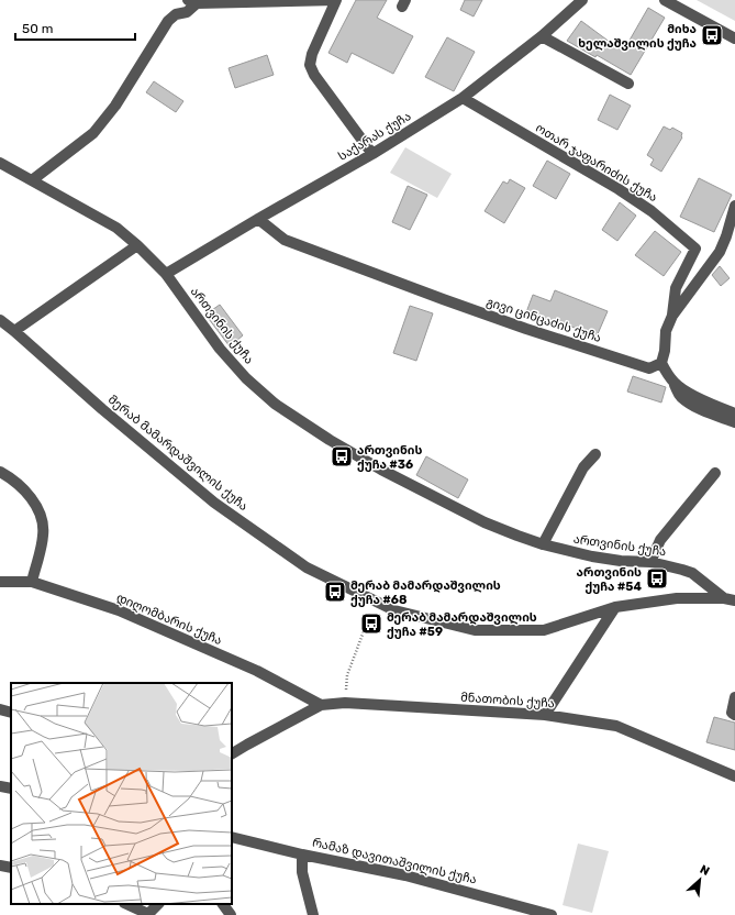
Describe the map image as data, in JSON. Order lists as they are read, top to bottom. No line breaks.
{"streets":{"street":["საქარას ქუჩა","ოთარ ჯაფარიძის ქუჩა","გივი ცინცაძის ქუჩა","ართვინის ქუჩა","მერაბ მამარდაშვილის ქუჩა","დიღომბარის ქუჩა","მნათობის ქუჩა","რამაზ დავითაშვილის ქუჩა"]},"crossings":[["საქარას ქუჩა","ოთარ ჯაფარიძის ქუჩა"],["საქარას ქუჩა","გივი ცინცაძის ქუჩა"],["საქარას ქუჩა","ართვინის ქუჩა"],["ართვინის ქუჩა","მერაბ მამარდაშვილის ქუჩა"],["დიღომბარის ქუჩა","მნათობის ქუჩა"]],"places":{"bus stop":["მიხა ხელაშვილის ქუჩა","ართვინის ქუჩა #36","ართვინის ქუჩა #54","მერაბ მამარდაშვილის ქუჩა #68","მერაბ მამარდაშვილის ქუჩა #59"]},"scale_bar":"50 m","north":"top right"}
